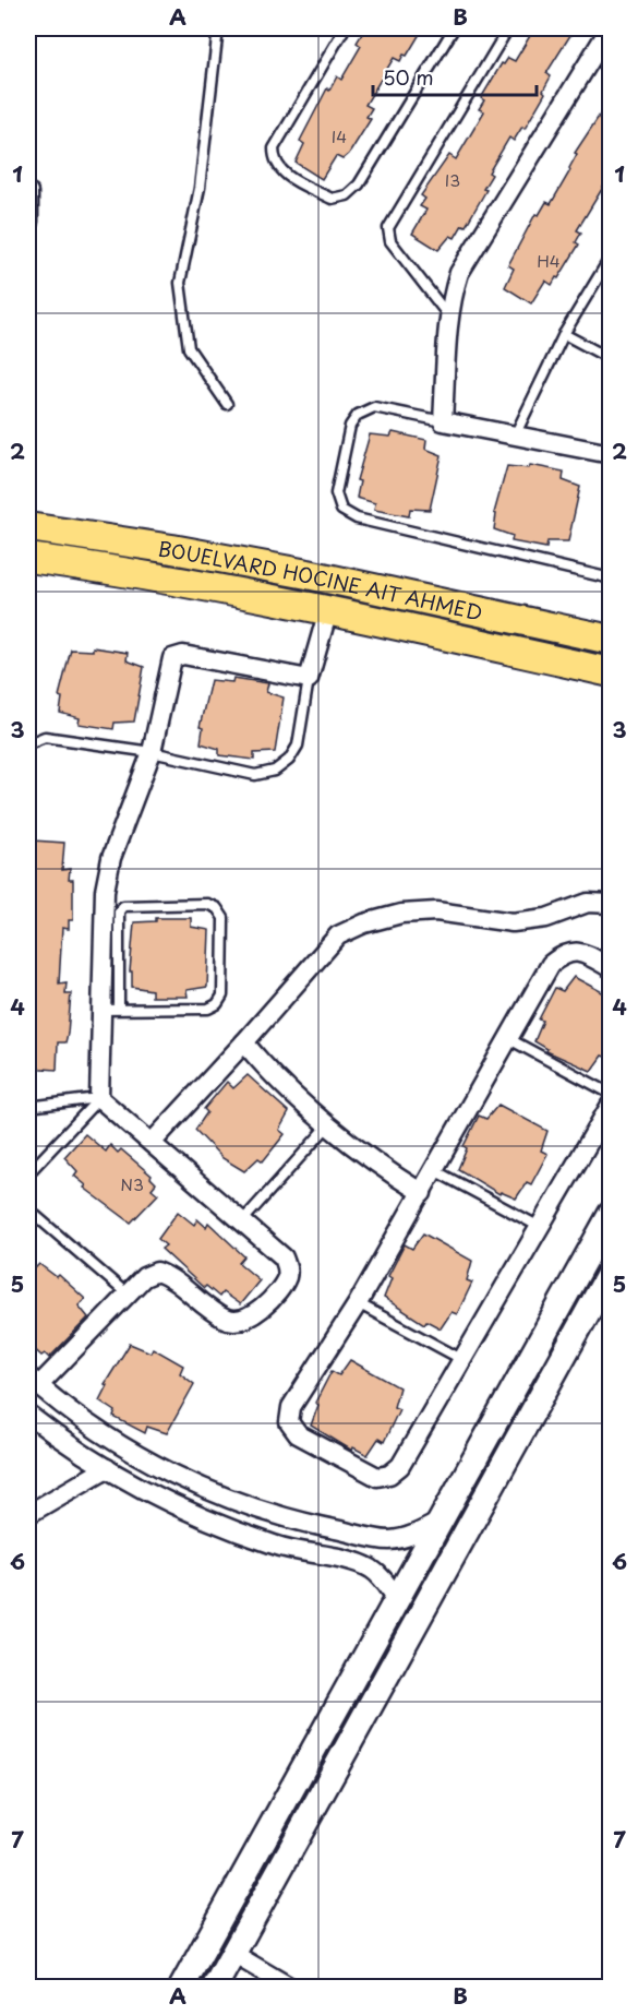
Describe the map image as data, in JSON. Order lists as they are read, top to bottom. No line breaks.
{"streets":{"main road":["BOUELVARD HOCINE AIT AHMED"]},"house_numbers":["I4","I3","H4","N3"],"scale_bar":"50 m","grid":{"columns":["A","B"],"rows":["1","2","3","4","5","6","7"]}}
